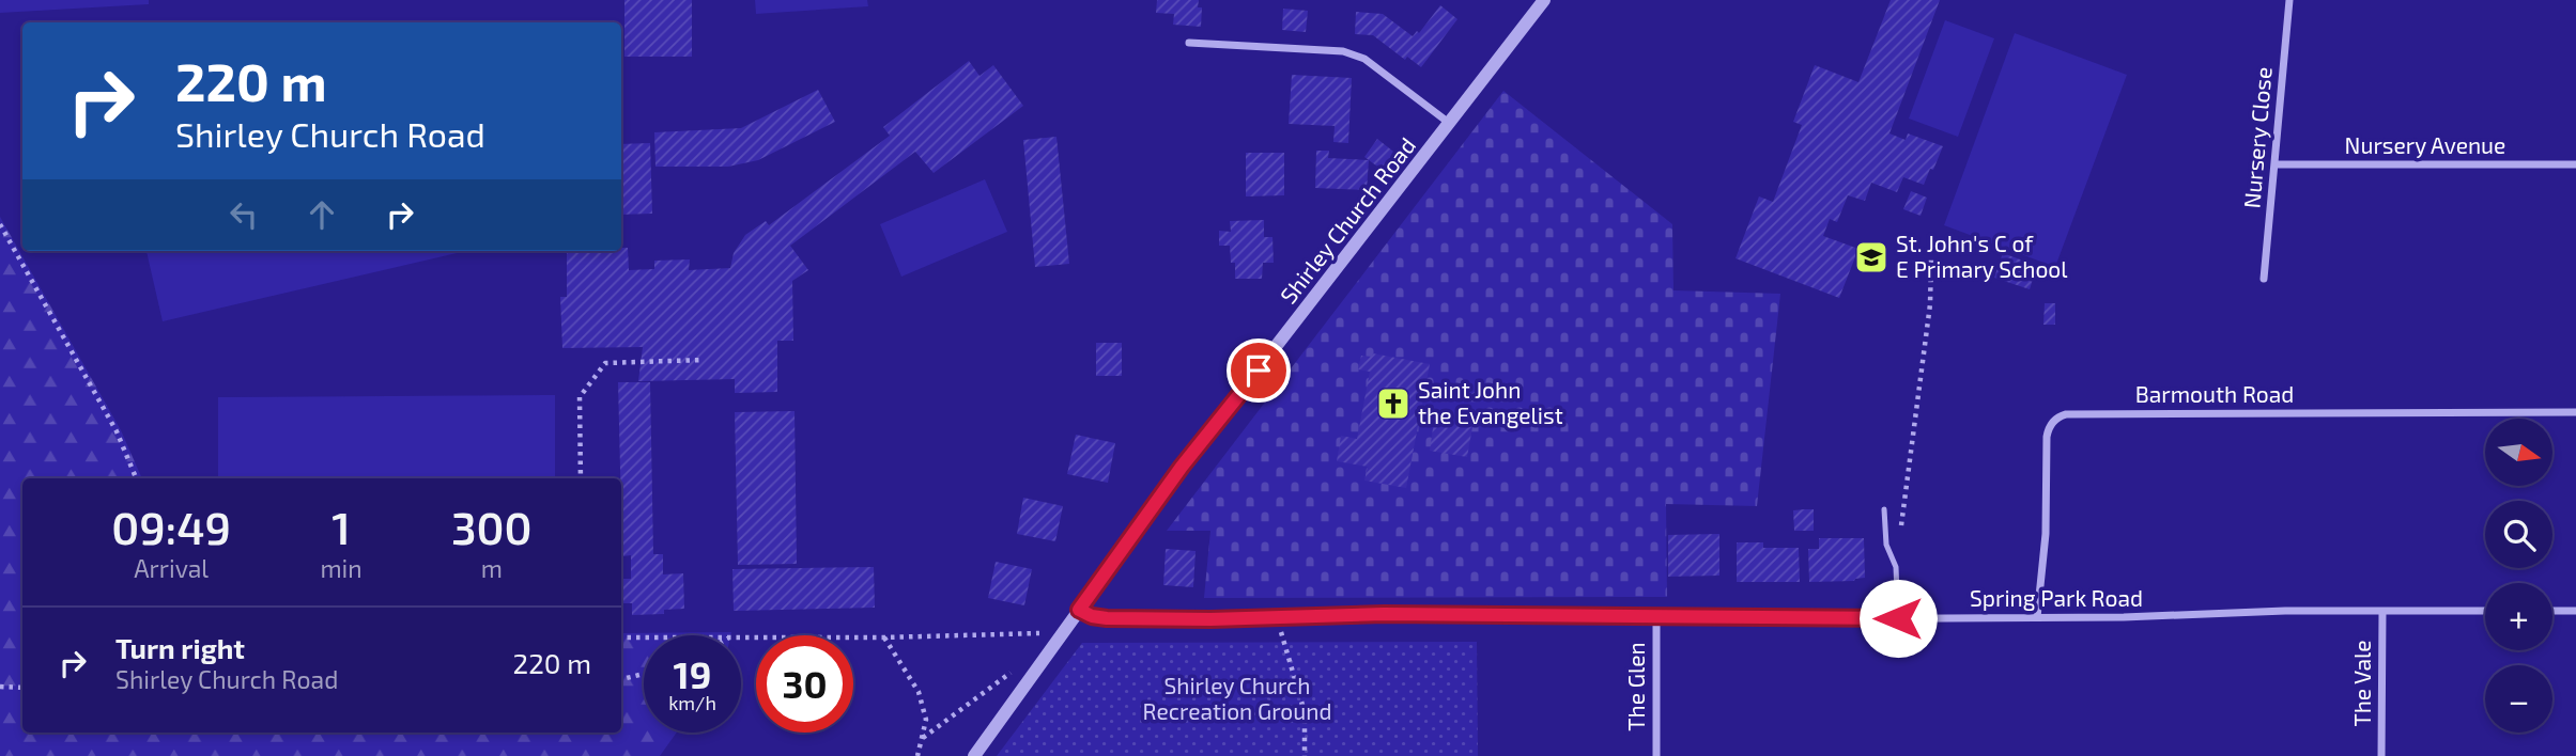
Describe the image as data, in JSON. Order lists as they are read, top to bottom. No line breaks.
{"streets":{"street":["Nursery Close","Nursery Avenue","Shirley Church Road","Barmouth Road","Spring Park Road","The Vale","The Glen"]},"crossings":[["Nursery Close","Nursery Avenue"],["Shirley Church Road","Spring Park Road"],["Barmouth Road","Spring Park Road"],["Spring Park Road","The Vale"],["Spring Park Road","The Glen"]],"parks":["Shirley Church Recreation Ground"],"places":{"school or university":["St. John's C of E Primary School"],"church":["Saint John the Evangelist"]},"north":"right","page":{"turn":["220 m","Shirley Church Road"],"map_buttons":["+","−"],"eta":["09:49","Arrival","1","min","300","m"],"list":[{"name":"Turn right","note":"Shirley Church Road","value":"220 m"}],"speed":"19 km/h","limit":"30"}}
